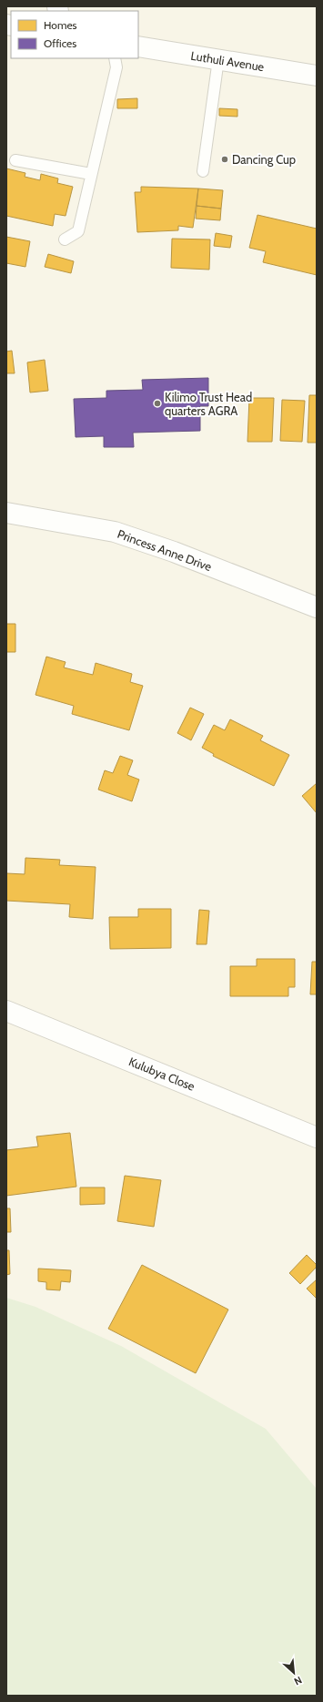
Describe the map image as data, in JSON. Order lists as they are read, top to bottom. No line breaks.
{"streets":{"street":["Luthuli Avenue","Princess Anne Drive","Kulubya Close"]},"places":["Dancing Cup","Kilimo Trust Head quarters AGRA"],"legend":["Homes","Offices"],"north":"bottom right"}
